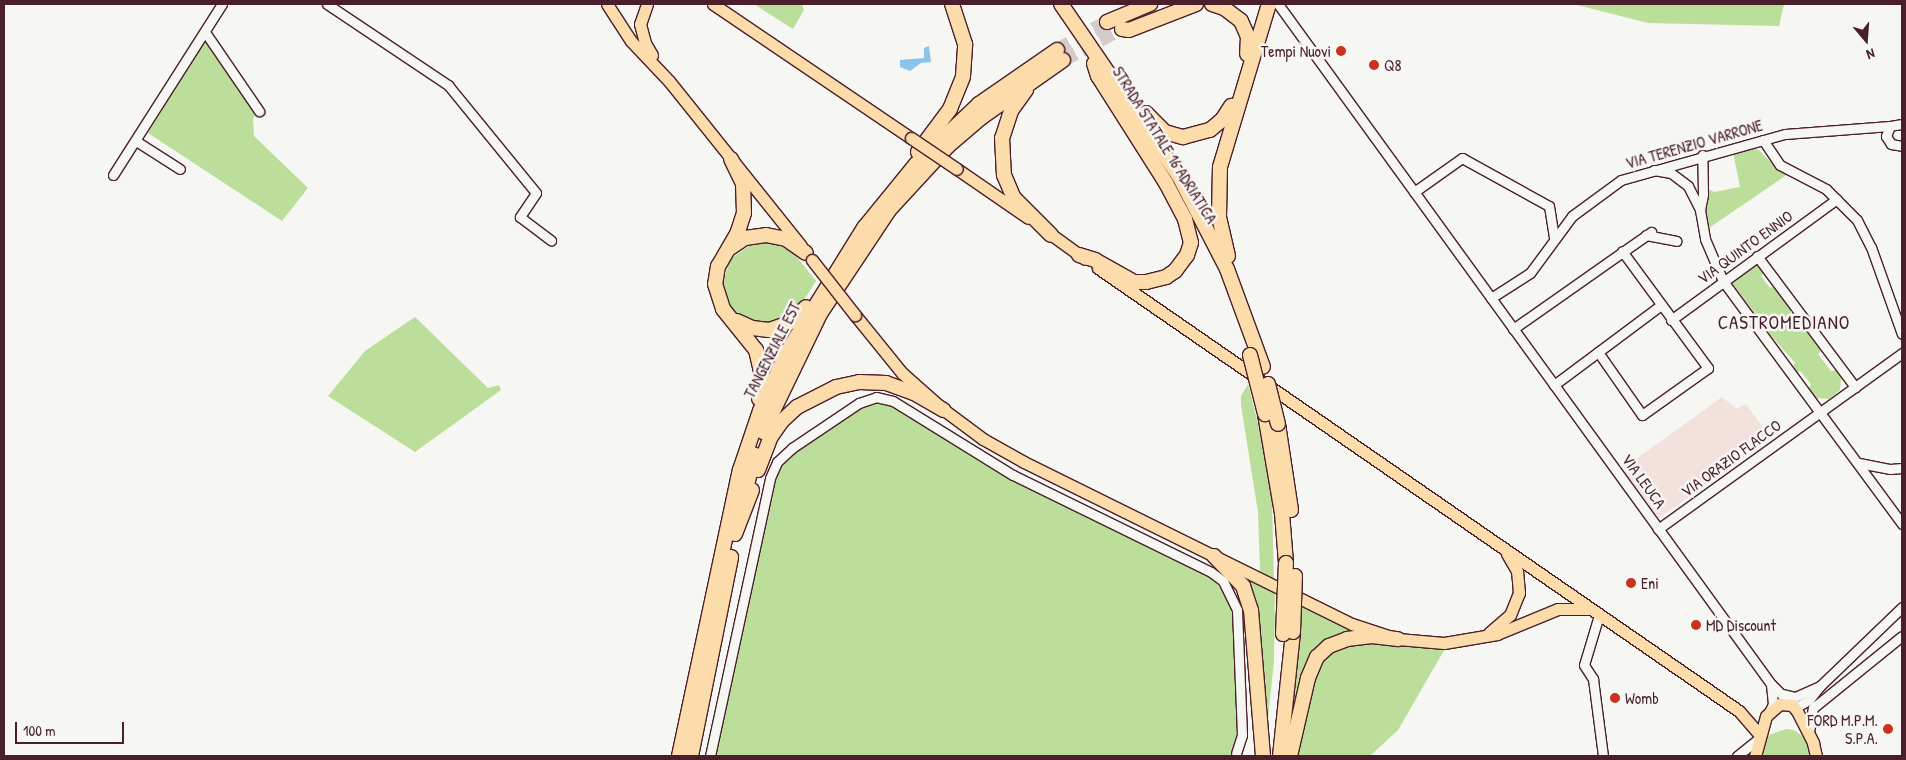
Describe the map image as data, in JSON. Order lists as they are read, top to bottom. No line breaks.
{"streets":{"highway":["STRADA STATALE 16 ADRIATICA","TANGENZIALE EST"],"street":["VIA TERENZIO VARRONE","VIA QUINTO ENNIO","VIA ORAZIO FLACCO","VIA LEUCA"]},"crossings":[["VIA TERENZIO VARRONE","VIA LEUCA"],["VIA ORAZIO FLACCO","VIA LEUCA"]],"districts":["CASTROMEDIANO"],"places":["Tempi Nuovi","Q8","Eni","MD Discount","Womb","FORD M.P.M. S.P.A."],"scale_bar":"100 m","north":"bottom"}
